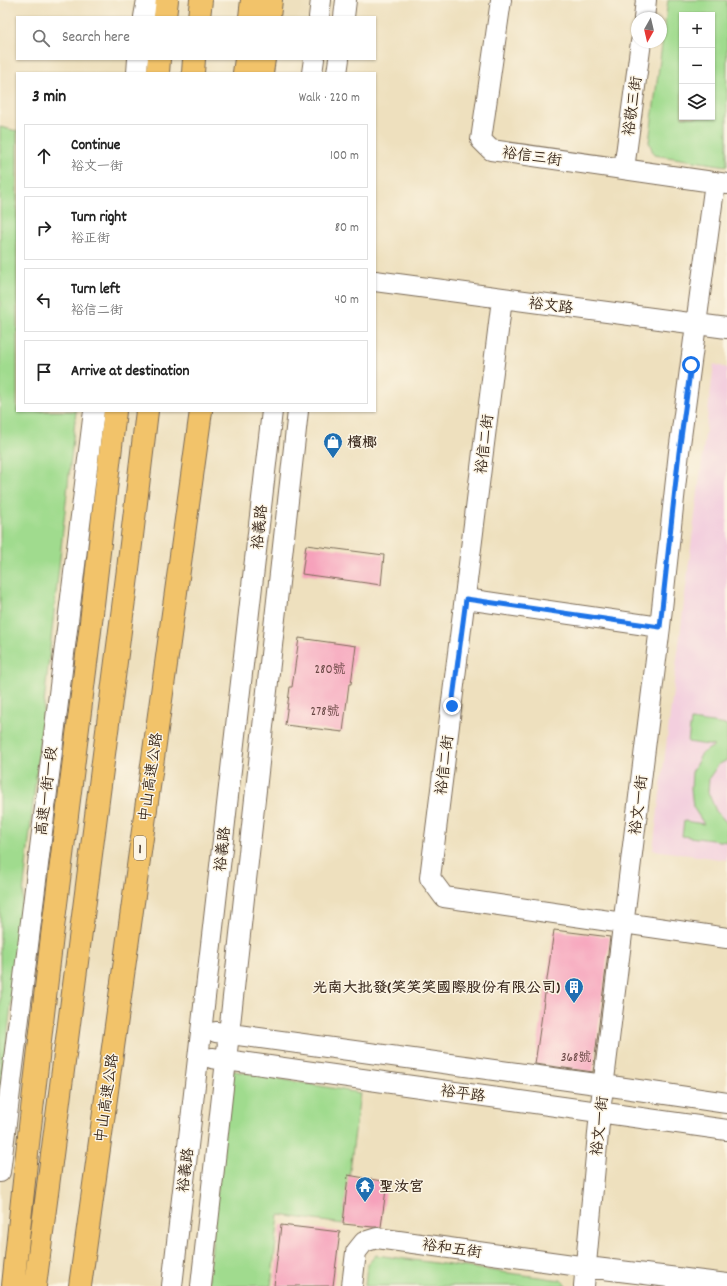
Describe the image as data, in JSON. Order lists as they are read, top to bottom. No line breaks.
{"streets":{"highway":["中山高速公路","1"],"street":["裕敬三街","裕信三街","裕文路","裕信二街","裕義路","高速一街一段","裕文一街","裕平路","裕和五街"]},"crossings":[["裕敬三街","裕信三街"],["裕信三街","裕文一街"],["裕文路","裕信二街"],["裕文路","裕文一街"],["裕信二街","裕文一街"],["裕義路","裕平路"],["裕文一街","裕平路"],["裕文一街","裕和五街"]],"places":{"shop":["檳榔"],"building":["光南大批發(笑笑笑國際股份有限公司)"],"temple":["聖汝宮"]},"house_numbers":["280號","278號","368號"],"north":"bottom","page":{"map_buttons":["+","−"],"search":"Search here","heading":["3 min","Walk · 220 m"],"list":[["Continue","裕文一街","100 m"],["Turn right","裕正街","80 m"],["Turn left","裕信二街","40 m"],"Arrive at destination"]}}
